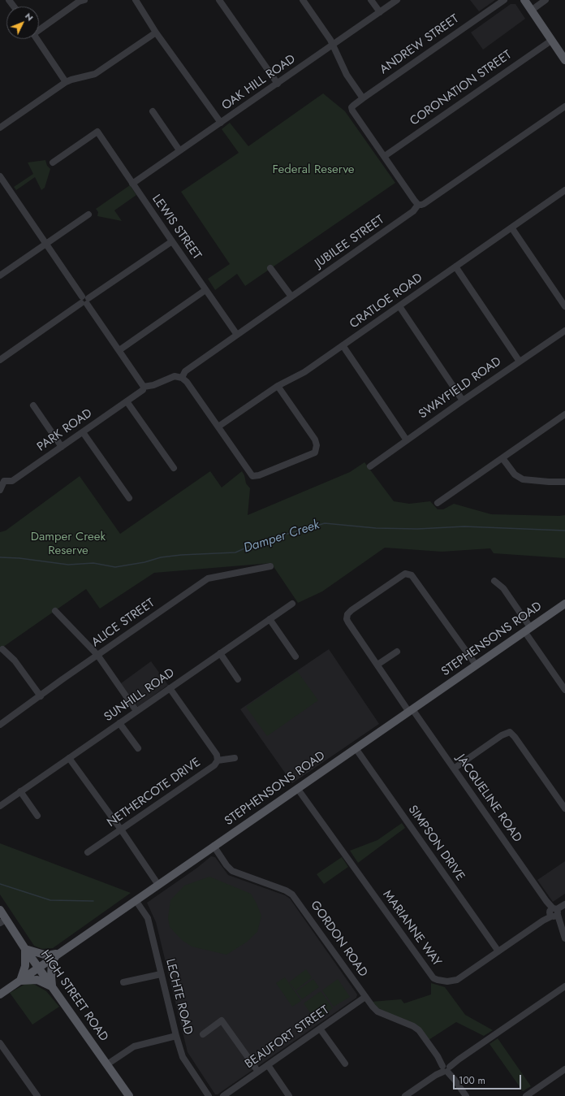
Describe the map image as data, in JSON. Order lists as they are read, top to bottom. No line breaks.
{"streets":{"main road":["STEPHENSONS ROAD","HIGH STREET ROAD"],"street":["ANDREW STREET","OAK HILL ROAD","CORONATION STREET","LEWIS STREET","JUBILEE STREET","CRATLOE ROAD","SWAYFIELD ROAD","PARK ROAD","ALICE STREET","SUNHILL ROAD","NETHERCOTE DRIVE","JACQUELINE ROAD","SIMPSON DRIVE","MARIANNE WAY","GORDON ROAD","LECHTE ROAD","BEAUFORT STREET"]},"crossings":[["ANDREW STREET","CORONATION STREET"],["OAK HILL ROAD","LEWIS STREET"],["LEWIS STREET","JUBILEE STREET"],["STEPHENSONS ROAD","JACQUELINE ROAD"],["STEPHENSONS ROAD","SIMPSON DRIVE"],["STEPHENSONS ROAD","MARIANNE WAY"],["STEPHENSONS ROAD","GORDON ROAD"],["STEPHENSONS ROAD","HIGH STREET ROAD"],["STEPHENSONS ROAD","LECHTE ROAD"],["JACQUELINE ROAD","MARIANNE WAY"],["SIMPSON DRIVE","MARIANNE WAY"],["GORDON ROAD","BEAUFORT STREET"]],"water":["Damper Creek"],"parks":["Federal Reserve","Damper Creek Reserve"],"scale_bar":"100 m","north":"top right"}
